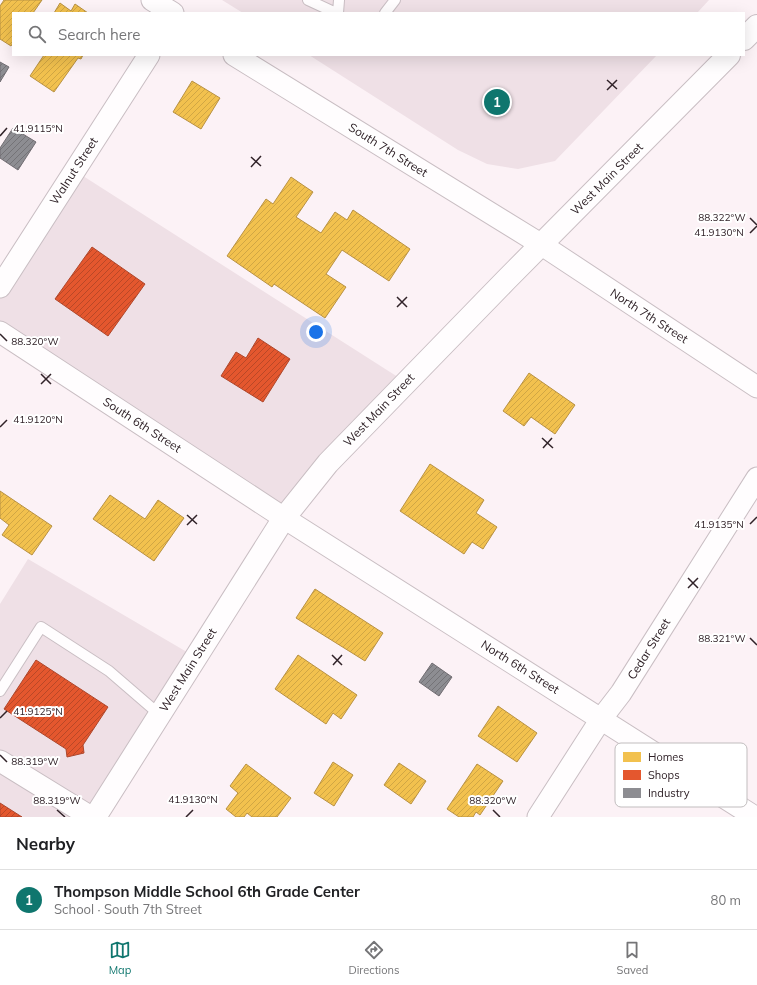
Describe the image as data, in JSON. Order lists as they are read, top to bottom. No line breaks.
{"streets":{"main road":["West Main Street"],"street":["South 7th Street","Walnut Street","North 7th Street","South 6th Street","Cedar Street","North 6th Street"]},"crossings":[["South 7th Street","West Main Street"],["South 7th Street","North 7th Street"],["West Main Street","North 7th Street"],["West Main Street","South 6th Street"],["West Main Street","North 6th Street"],["South 6th Street","North 6th Street"],["Cedar Street","North 6th Street"]],"legend":["Homes","Shops","Industry"],"page":{"search":"Search here","pins":"1","heading":"Nearby","list":[{"mark":"1","name":"Thompson Middle School 6th Grade Center","note":"School · South 7th Street","value":"80 m"}],"nav":["Map","Directions","Saved"]},"coordinates":["41.9115°N","88.322°W","41.9130°N","88.320°W","41.9120°N","41.9135°N","88.321°W","41.9125°N","88.319°W"]}
